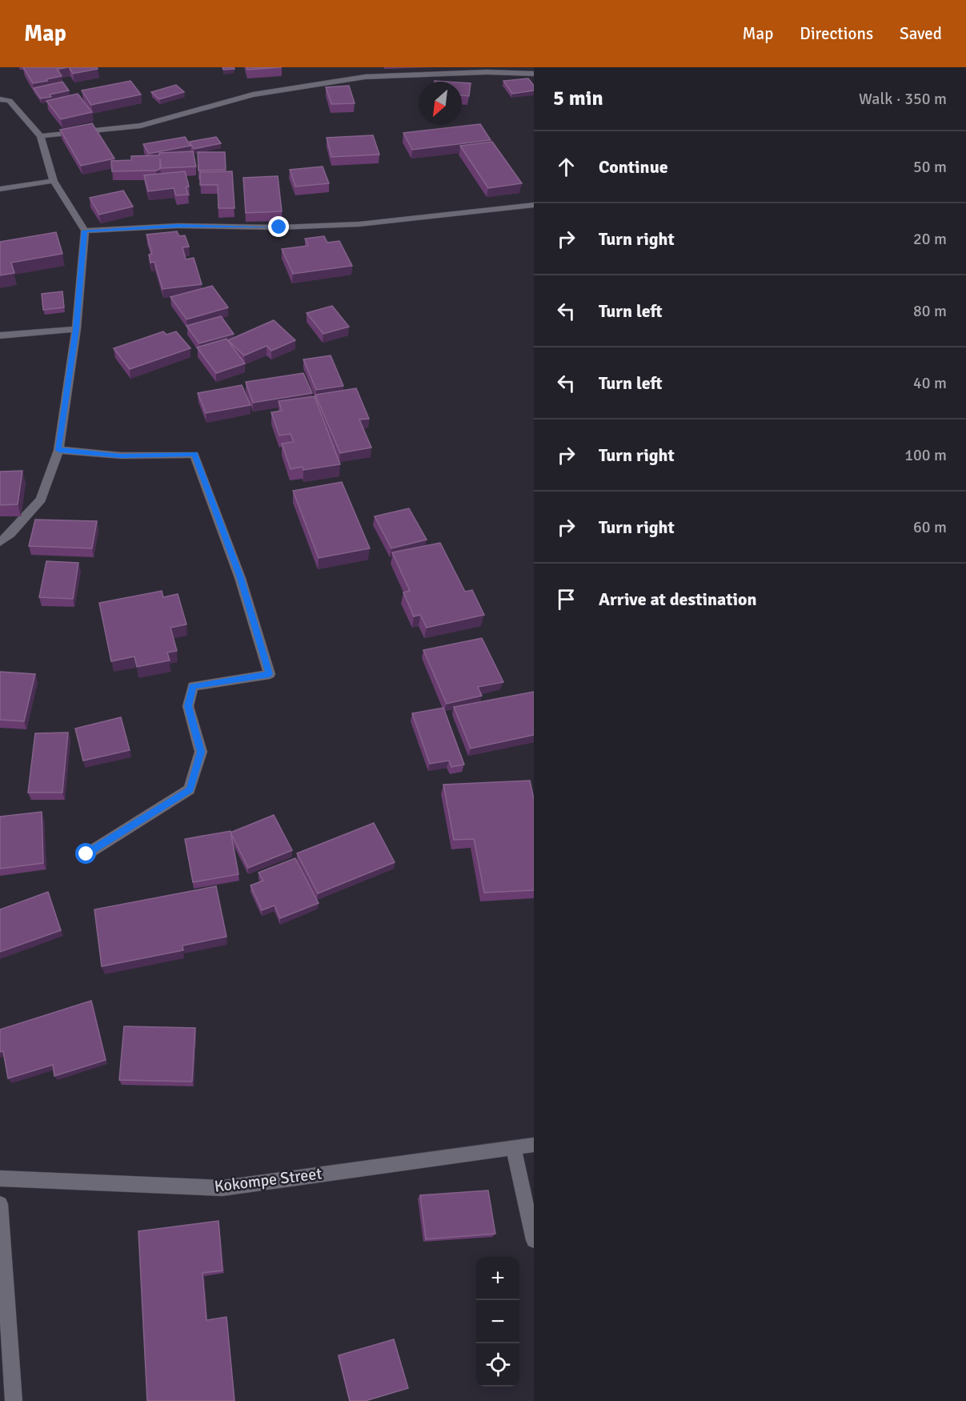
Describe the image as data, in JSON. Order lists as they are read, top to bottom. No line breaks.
{"streets":{"street":["Kokompe Street"]},"north":"bottom left","page":{"header":"Map","nav":["Map","Directions","Saved"],"heading":["5 min","Walk · 350 m"],"list":[["Continue","50 m"],["Turn right","20 m"],["Turn left","80 m"],["Turn left","40 m"],["Turn right","100 m"],["Turn right","60 m"],"Arrive at destination"],"map_buttons":["+","−"]}}
